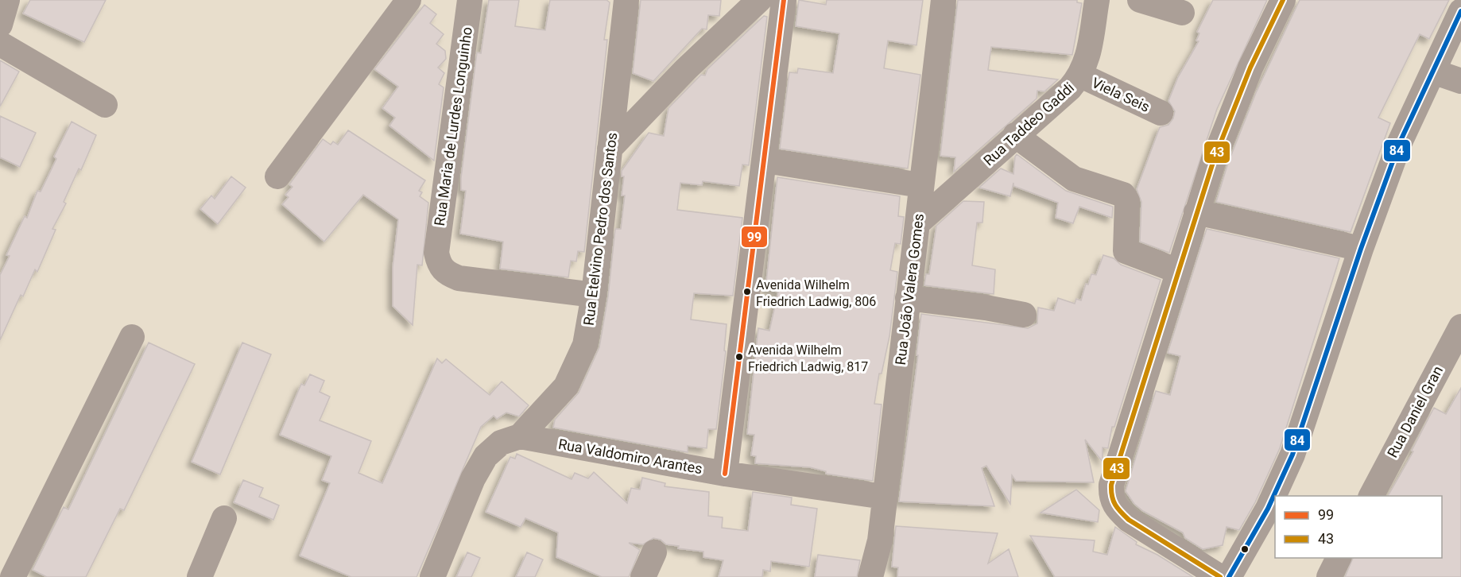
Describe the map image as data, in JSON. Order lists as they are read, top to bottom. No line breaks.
{"streets":{"street":["Viela Seis","Rua Taddeo Gaddi","Rua Maria de Lurdes Longuinho","Rua Etelvino Pedro dos Santos","Rua João Valera Gomes","Rua Daniel Gran","Rua Valdomiro Arantes"]},"crossings":[["Viela Seis","Rua Taddeo Gaddi"],["Rua Taddeo Gaddi","Rua João Valera Gomes"],["Rua Maria de Lurdes Longuinho","Rua Etelvino Pedro dos Santos"],["Rua Etelvino Pedro dos Santos","Rua Valdomiro Arantes"],["Rua João Valera Gomes","Rua Valdomiro Arantes"]],"places":["Avenida Wilhelm Friedrich Ladwig, 806","Avenida Wilhelm Friedrich Ladwig, 817"],"lines":["transit line 99","transit line 43","transit line 84"],"legend":["99","43"]}
